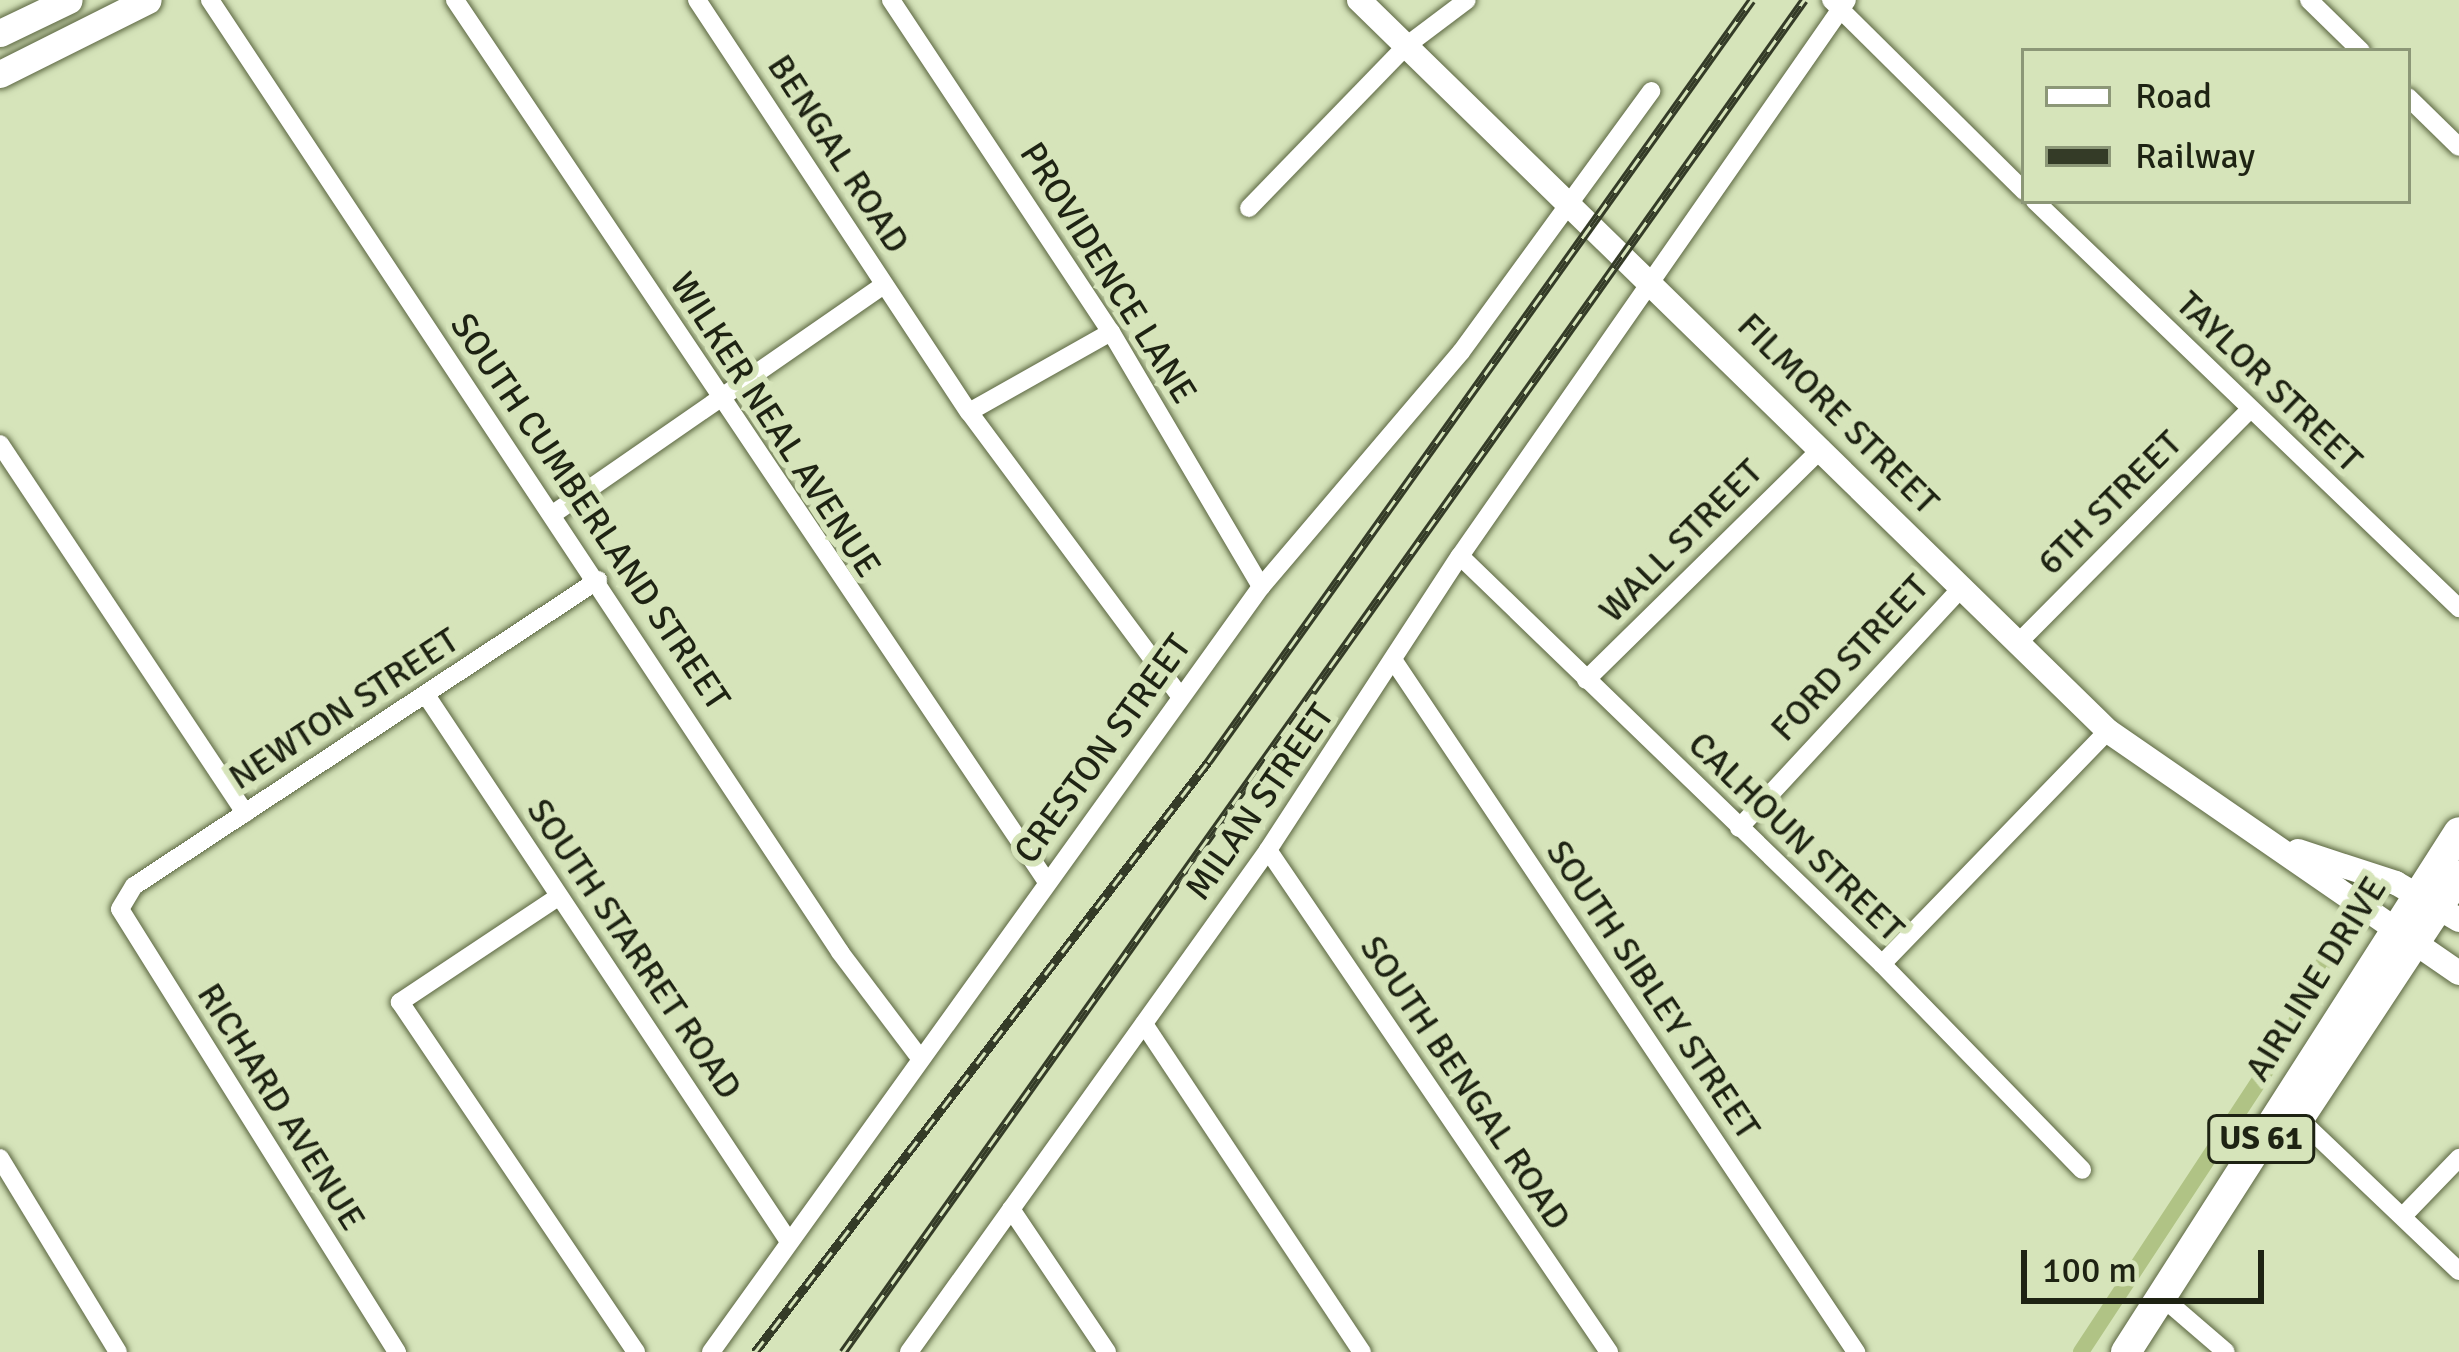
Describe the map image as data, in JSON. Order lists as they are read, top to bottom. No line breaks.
{"streets":{"highway":["AIRLINE DRIVE","US 61"],"street":["BENGAL ROAD","PROVIDENCE LANE","TAYLOR STREET","FILMORE STREET","WILKER NEAL AVENUE","6TH STREET","SOUTH CUMBERLAND STREET","WALL STREET","FORD STREET","NEWTON STREET","CRESTON STREET","MILAN STREET","CALHOUN STREET","SOUTH STARRET ROAD","SOUTH SIBLEY STREET","SOUTH BENGAL ROAD","RICHARD AVENUE"]},"crossings":[["PROVIDENCE LANE","CRESTON STREET"],["TAYLOR STREET","6TH STREET"],["FILMORE STREET","6TH STREET"],["FILMORE STREET","WALL STREET"],["FILMORE STREET","FORD STREET"],["FILMORE STREET","CRESTON STREET"],["FILMORE STREET","MILAN STREET"],["FILMORE STREET","AIRLINE DRIVE"],["WILKER NEAL AVENUE","CRESTON STREET"],["SOUTH CUMBERLAND STREET","NEWTON STREET"],["SOUTH CUMBERLAND STREET","CRESTON STREET"],["WALL STREET","CALHOUN STREET"],["FORD STREET","CALHOUN STREET"],["NEWTON STREET","SOUTH STARRET ROAD"],["NEWTON STREET","RICHARD AVENUE"],["CRESTON STREET","SOUTH STARRET ROAD"],["MILAN STREET","CALHOUN STREET"],["MILAN STREET","SOUTH SIBLEY STREET"],["MILAN STREET","SOUTH BENGAL ROAD"]],"legend":["Road","Railway"],"scale_bar":"100 m"}
